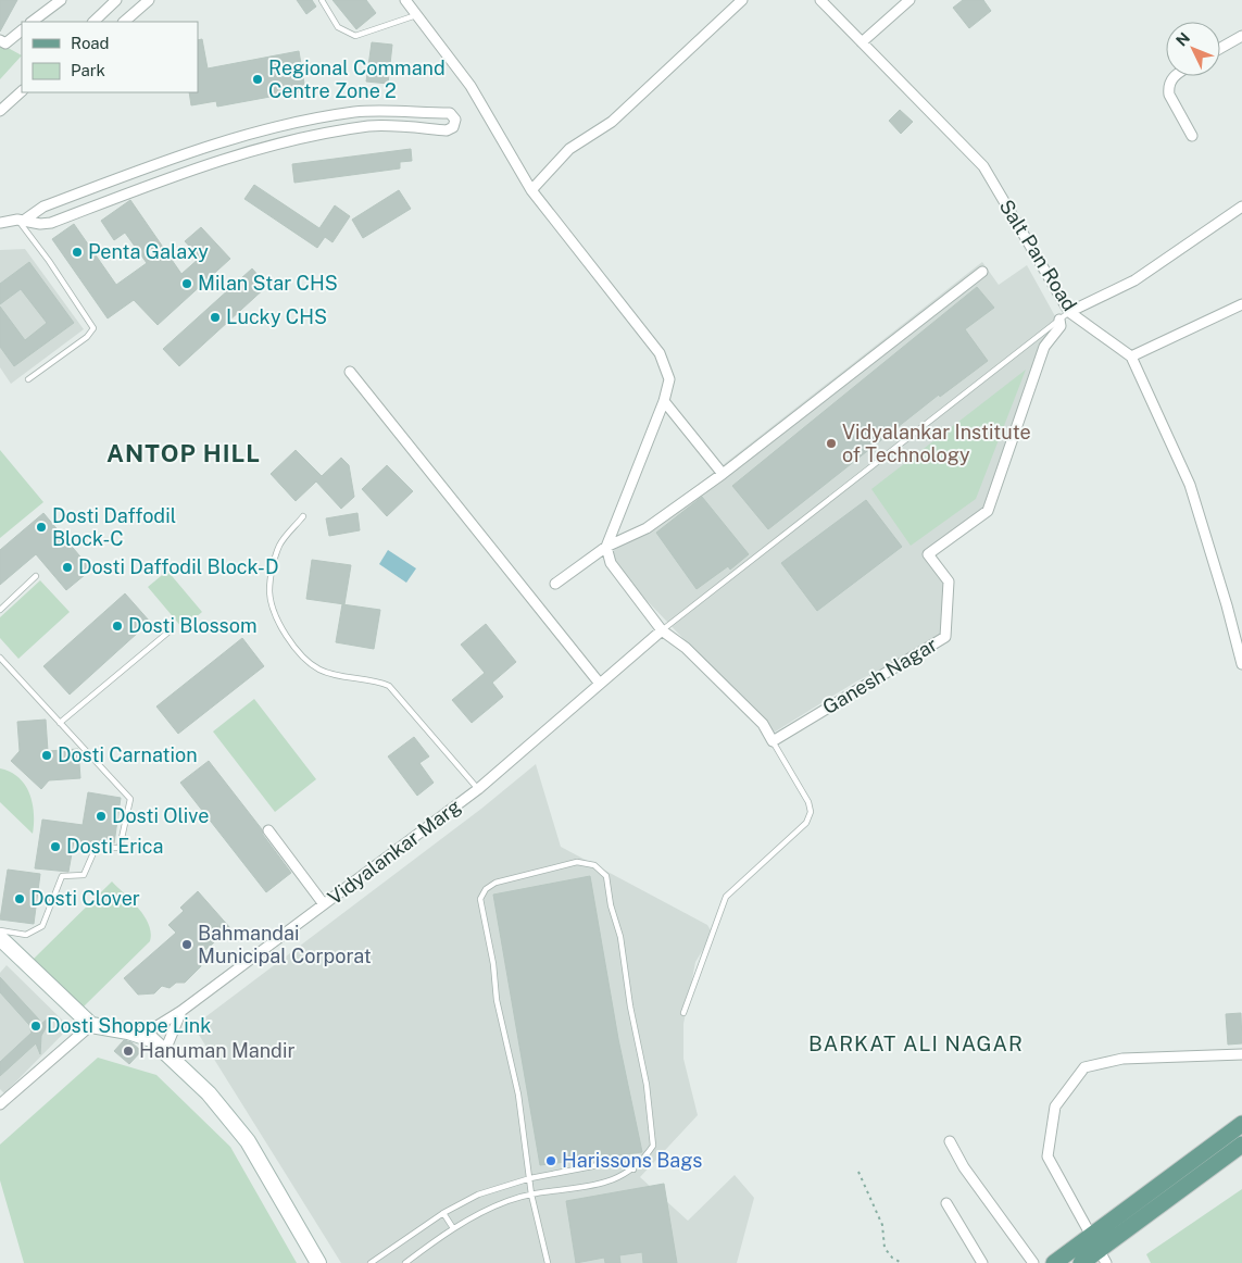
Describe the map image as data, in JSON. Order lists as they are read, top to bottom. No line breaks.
{"streets":{"street":["Salt Pan Road","Ganesh Nagar","Vidyalankar Marg"]},"districts":["ANTOP HILL","BARKAT ALI NAGAR"],"places":["Regional Command Centre Zone 2","Penta Galaxy","Milan Star CHS","Lucky CHS","Vidyalankar Institute of Technology","Dosti Daffodil Block-C","Dosti Daffodil Block-D","Dosti Blossom","Dosti Carnation","Dosti Olive","Dosti Erica","Dosti Clover","Bahmandai Municipal Corporat","Dosti Shoppe Link","Hanuman Mandir","Harissons Bags"],"legend":["Road","Park"],"north":"top left"}
